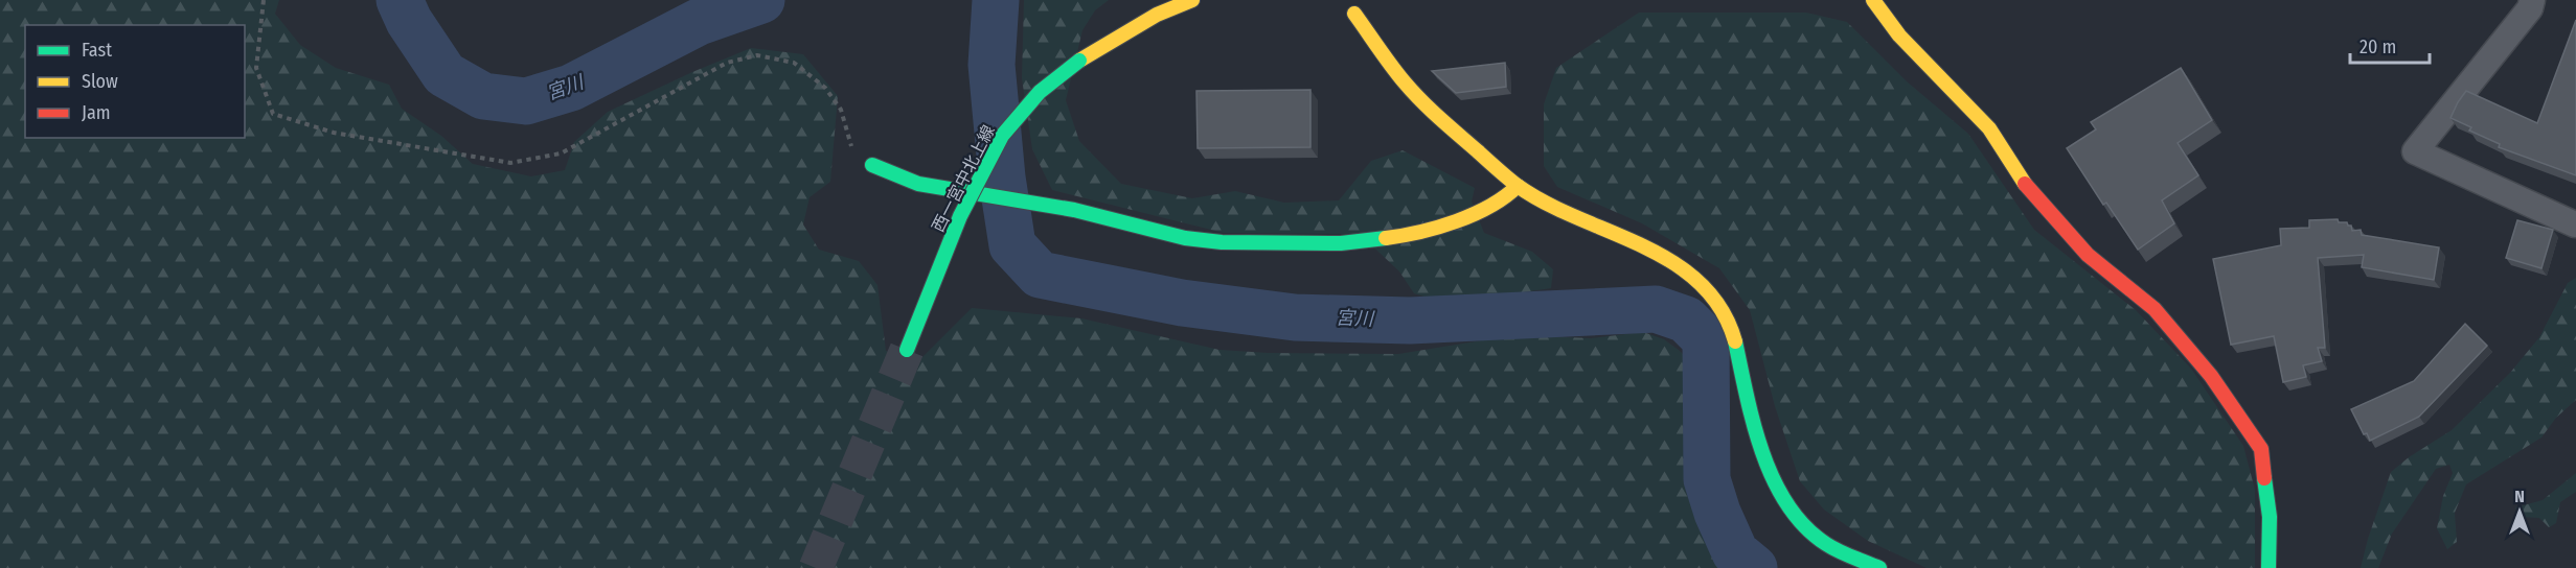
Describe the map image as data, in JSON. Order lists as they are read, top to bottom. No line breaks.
{"streets":{"street":["西一宮中北上線"]},"water":["宮川"],"legend":["Fast","Slow","Jam"],"scale_bar":"20 m","north":"top"}
